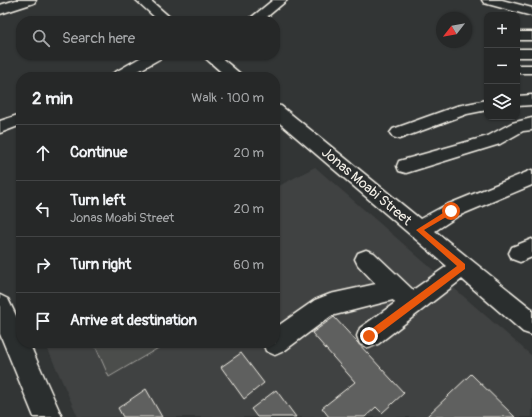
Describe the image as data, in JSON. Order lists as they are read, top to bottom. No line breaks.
{"streets":{"street":["Jonas Moabi Street"]},"north":"bottom left","page":{"map_buttons":["+","−"],"search":"Search here","heading":["2 min","Walk · 100 m"],"list":[["Continue","20 m"],["Turn left","Jonas Moabi Street","20 m"],["Turn right","60 m"],"Arrive at destination"]}}
